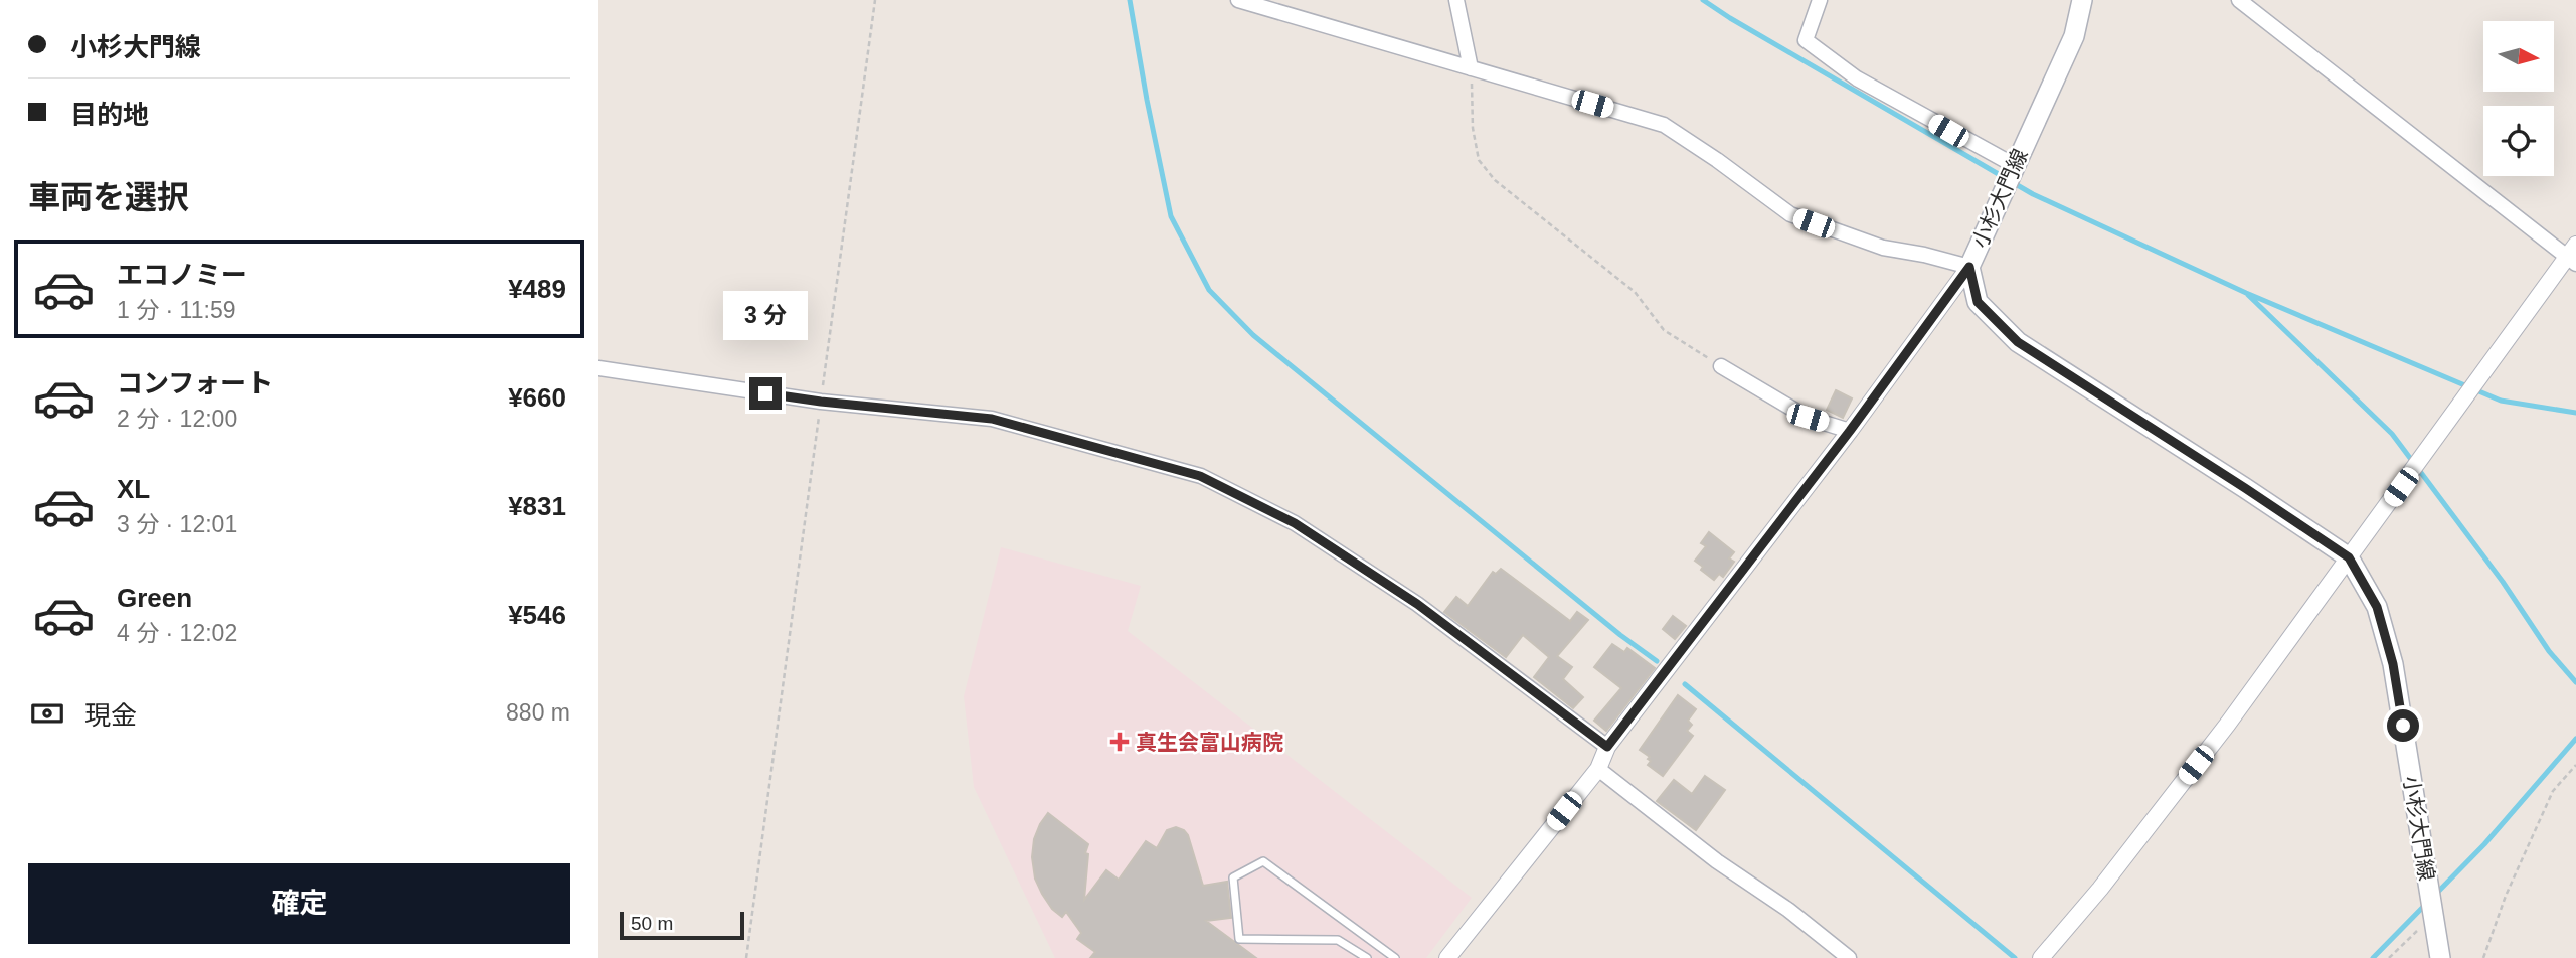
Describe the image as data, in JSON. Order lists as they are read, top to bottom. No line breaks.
{"streets":{"main road":["小杉大門線"]},"places":{"health":["真生会富山病院"]},"scale_bar":"50 m","north":"right","page":{"banner":["小杉大門線","目的地"],"heading":"車両を選択","list":[{"name":"エコノミー","note":"1 分 · 11:59","value":"¥489"},{"name":"コンフォート","note":"2 分 · 12:00","value":"¥660"},{"name":"XL","note":"3 分 · 12:01","value":"¥831"},{"name":"Green","note":"4 分 · 12:02","value":"¥546"}],"bubble":"3 分","pay":["現金","880 m"],"buttons":"確定","scale":"50 m"}}
